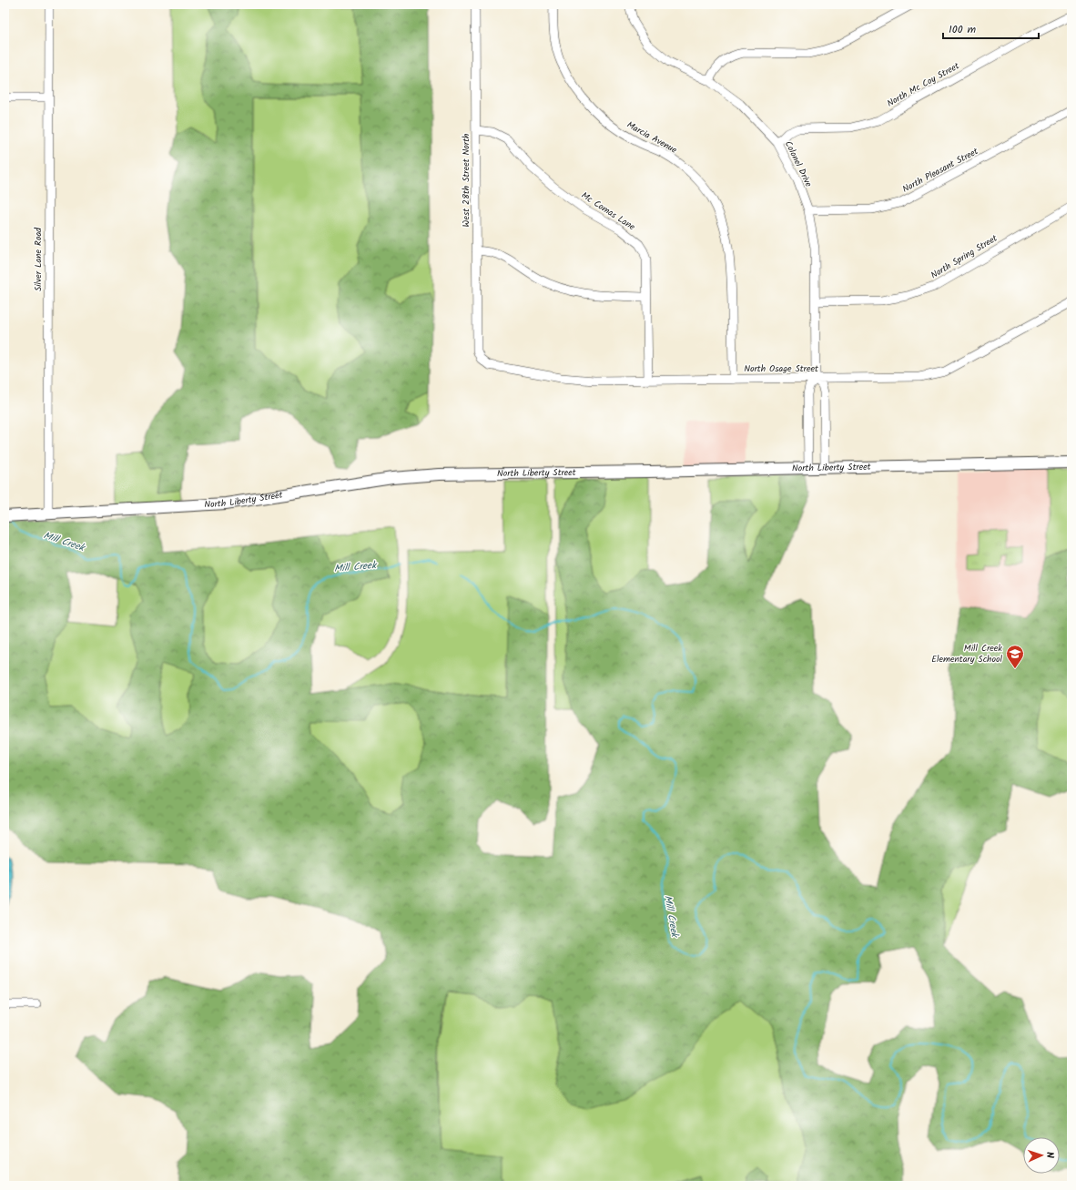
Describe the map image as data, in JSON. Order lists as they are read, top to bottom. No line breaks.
{"streets":{"main road":["North Liberty Street"],"street":["North Mc Coy Street","Marcia Avenue","Colonel Drive","North Pleasant Street","West 28th Street North","Mc Comas Lane","North Spring Street","Silver Lane Road","North Osage Street"]},"crossings":[["North Mc Coy Street","Colonel Drive"],["Marcia Avenue","North Osage Street"],["Colonel Drive","North Pleasant Street"],["Colonel Drive","North Spring Street"],["Colonel Drive","North Osage Street"],["Colonel Drive","North Liberty Street"],["West 28th Street North","Mc Comas Lane"],["West 28th Street North","North Osage Street"],["Mc Comas Lane","North Osage Street"],["Silver Lane Road","North Liberty Street"]],"water":["Mill Creek"],"places":{"school or university":["Mill Creek Elementary School"]},"scale_bar":"100 m","north":"right"}
